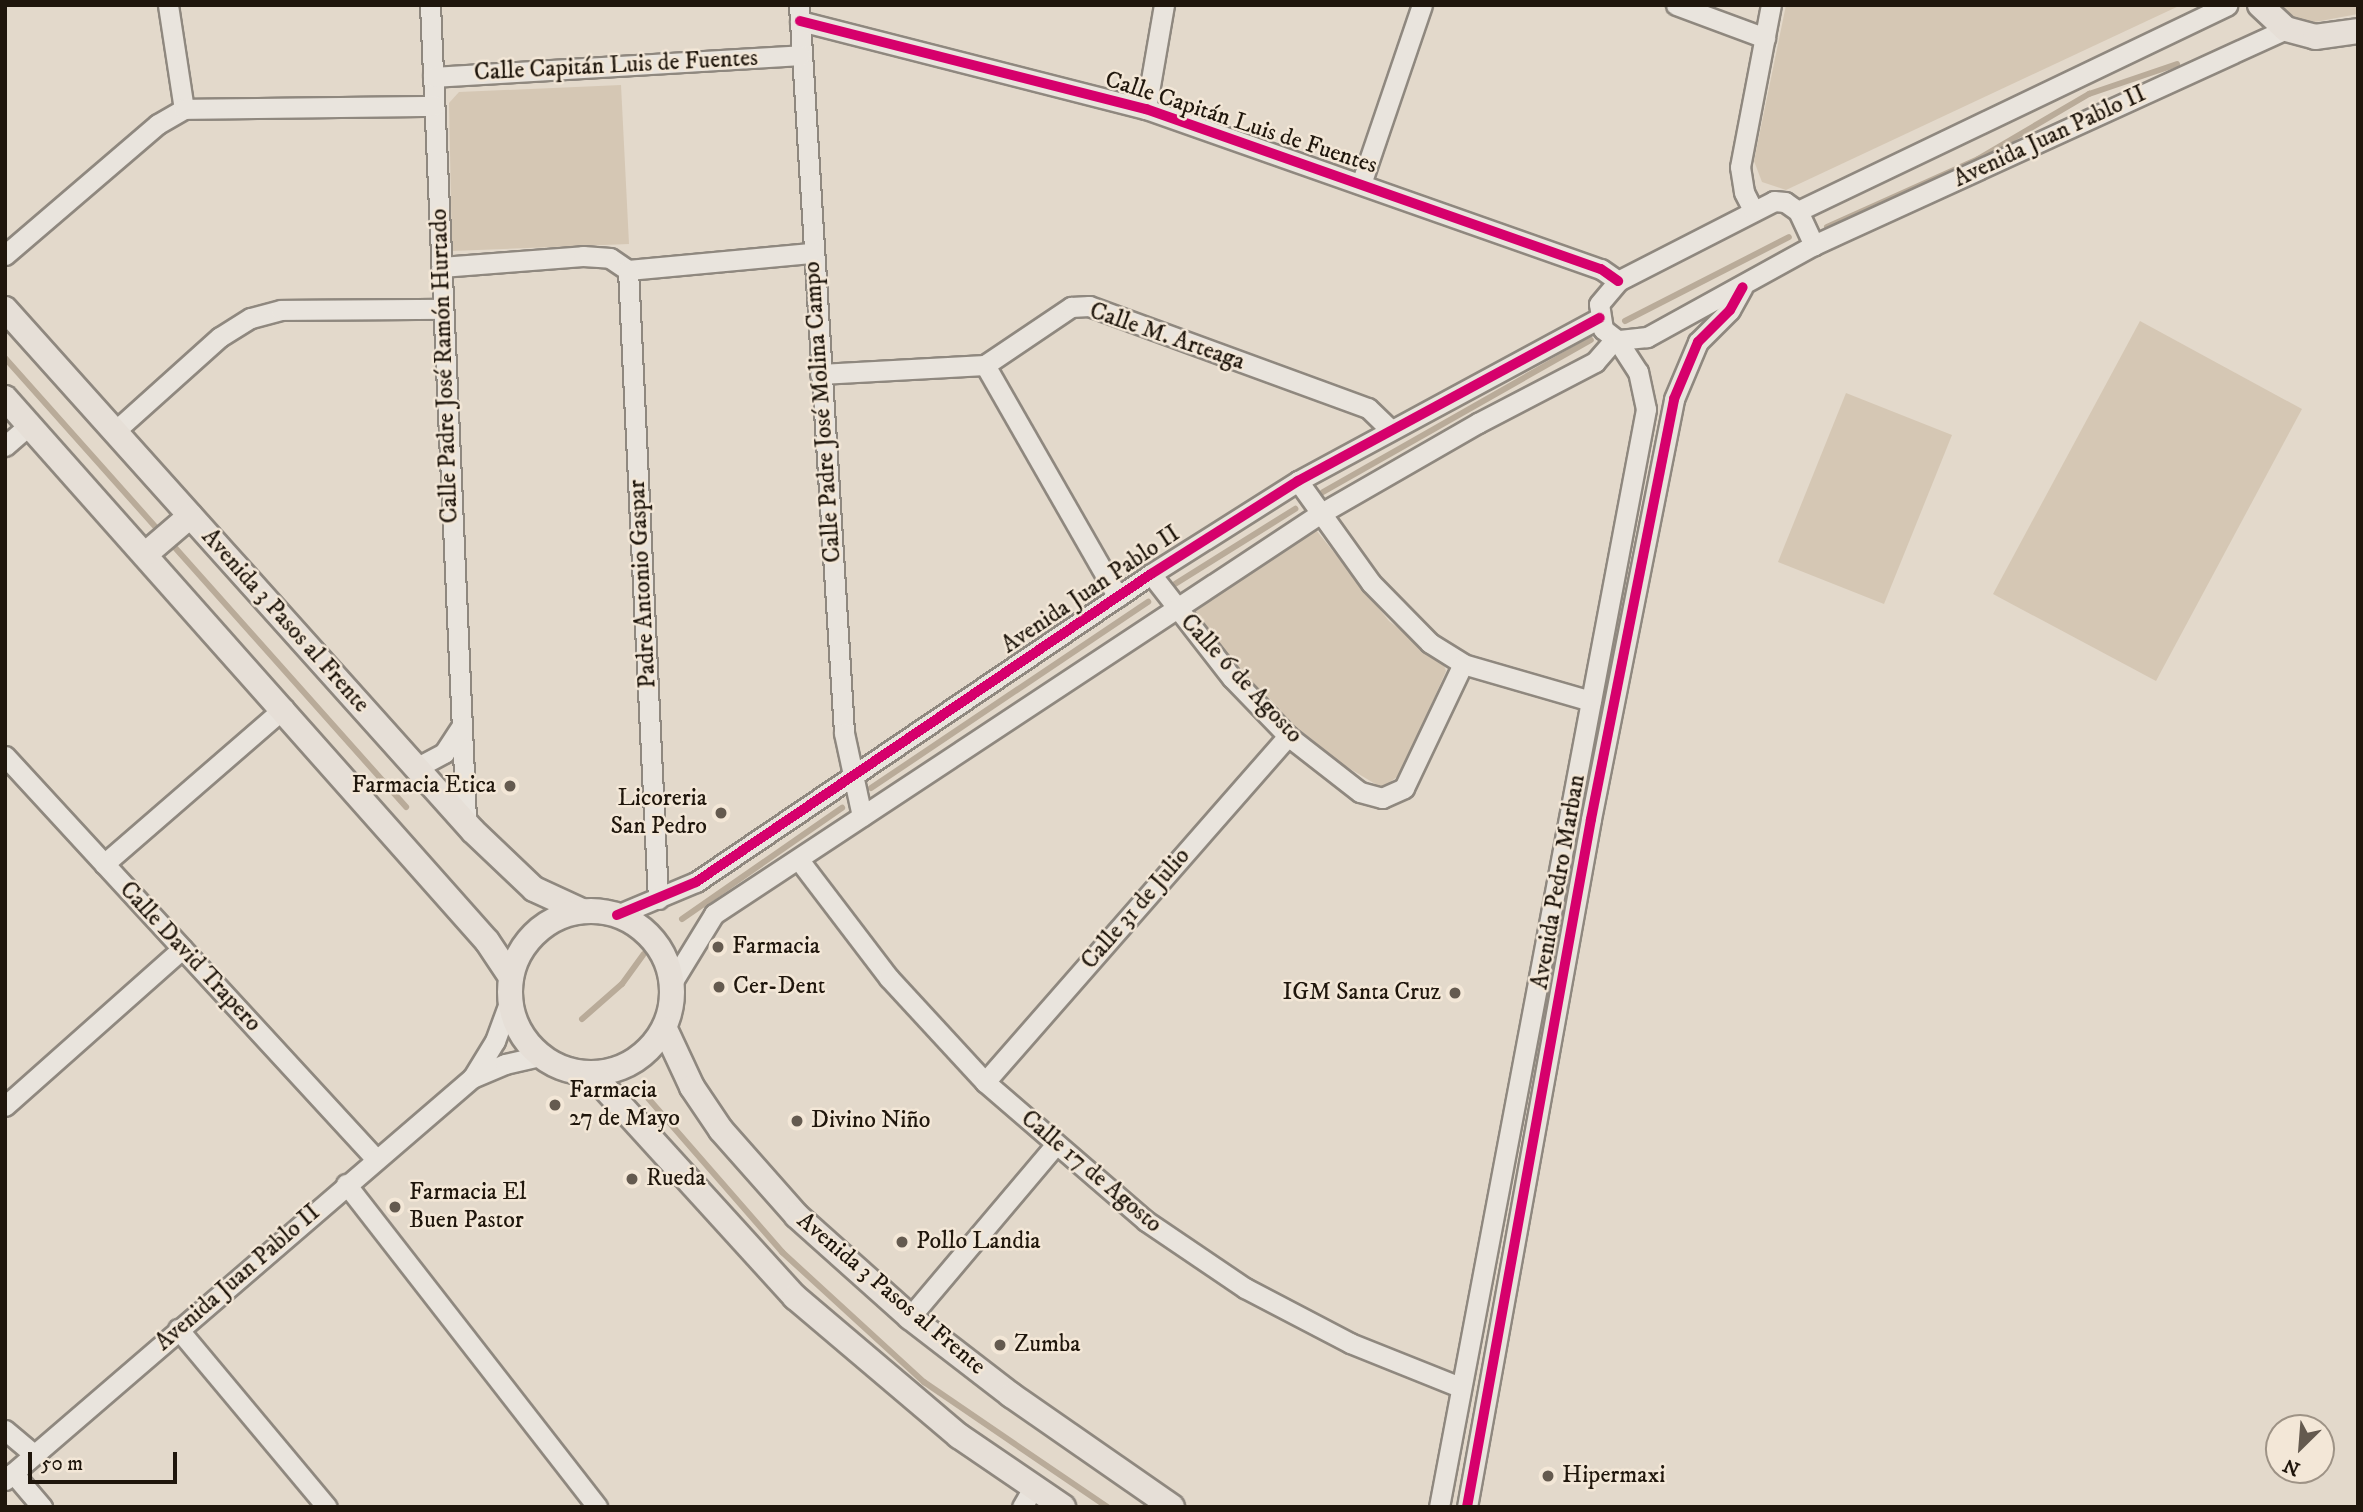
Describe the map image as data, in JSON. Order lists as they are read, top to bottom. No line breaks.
{"streets":{"main road":["Avenida 3 Pasos al Frente"],"street":["Calle Capitán Luis de Fuentes","Avenida Juan Pablo II","Calle M. Arteaga","Calle Padre José Ramón Hurtado","Calle Padre José Molina Campo","Padre Antonio Gaspar","Calle 6 de Agosto","Avenida Pedro Marban","Calle 31 de Julio","Calle David Trapero","Calle 17 de Agosto"]},"crossings":[["Calle Capitán Luis de Fuentes","Calle Padre José Ramón Hurtado"],["Calle Capitán Luis de Fuentes","Calle Padre José Molina Campo"],["Avenida Juan Pablo II","Calle M. Arteaga"],["Avenida Juan Pablo II","Calle Padre José Molina Campo"],["Avenida Juan Pablo II","Padre Antonio Gaspar"],["Avenida Juan Pablo II","Avenida 3 Pasos al Frente"],["Avenida Juan Pablo II","Calle 6 de Agosto"],["Avenida Juan Pablo II","Avenida Pedro Marban"],["Avenida Juan Pablo II","Calle David Trapero"],["Calle Padre José Ramón Hurtado","Avenida 3 Pasos al Frente"],["Calle 6 de Agosto","Calle 31 de Julio"],["Avenida Pedro Marban","Calle 17 de Agosto"],["Calle 31 de Julio","Calle 17 de Agosto"]],"places":["Farmacia Etica","Licoreria San Pedro","Farmacia","Cer-Dent","IGM Santa Cruz","Farmacia 27 de Mayo","Divino Niño","Rueda","Farmacia El Buen Pastor","Pollo Landia","Zumba","Hipermaxi"],"scale_bar":"50 m","north":"bottom left"}
